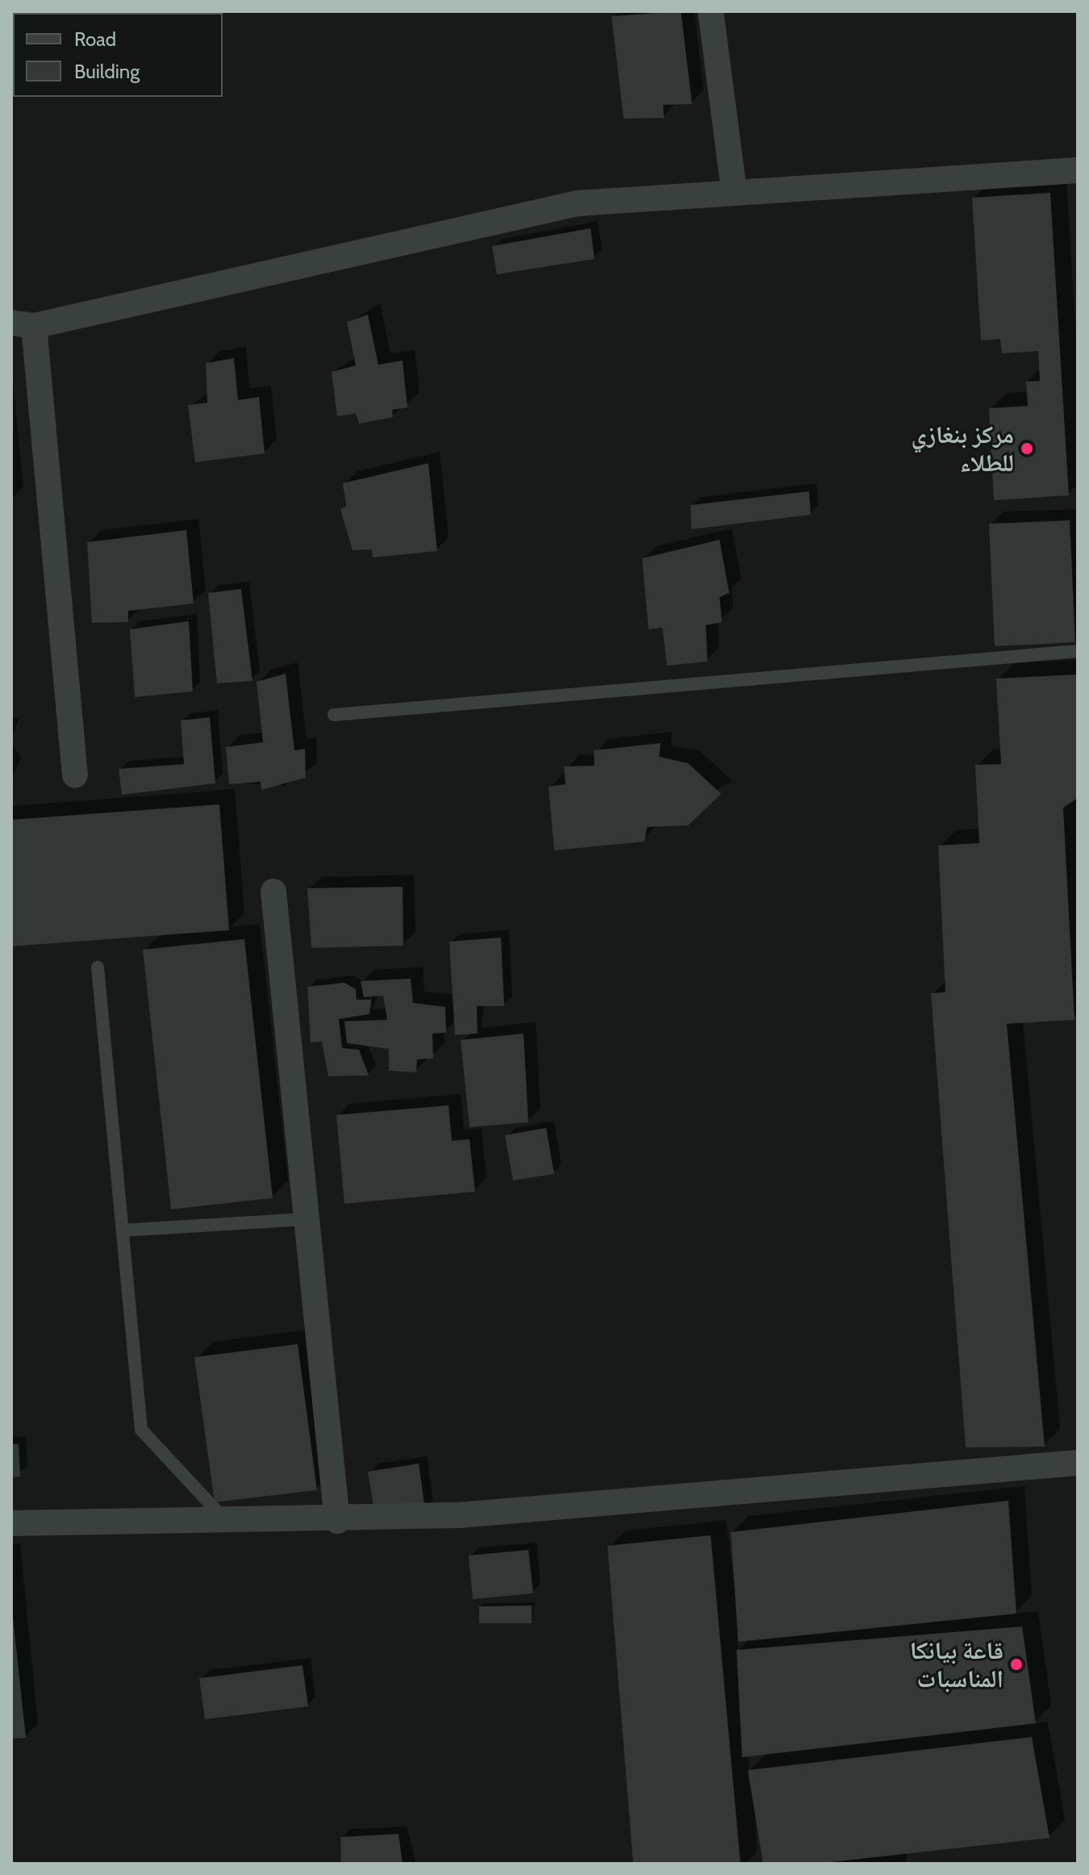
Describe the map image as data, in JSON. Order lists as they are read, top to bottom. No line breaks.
{"places":["مركز بنغازي للطلاء","قاعة بيانكا المناسبات"],"legend":["Road","Building"]}
